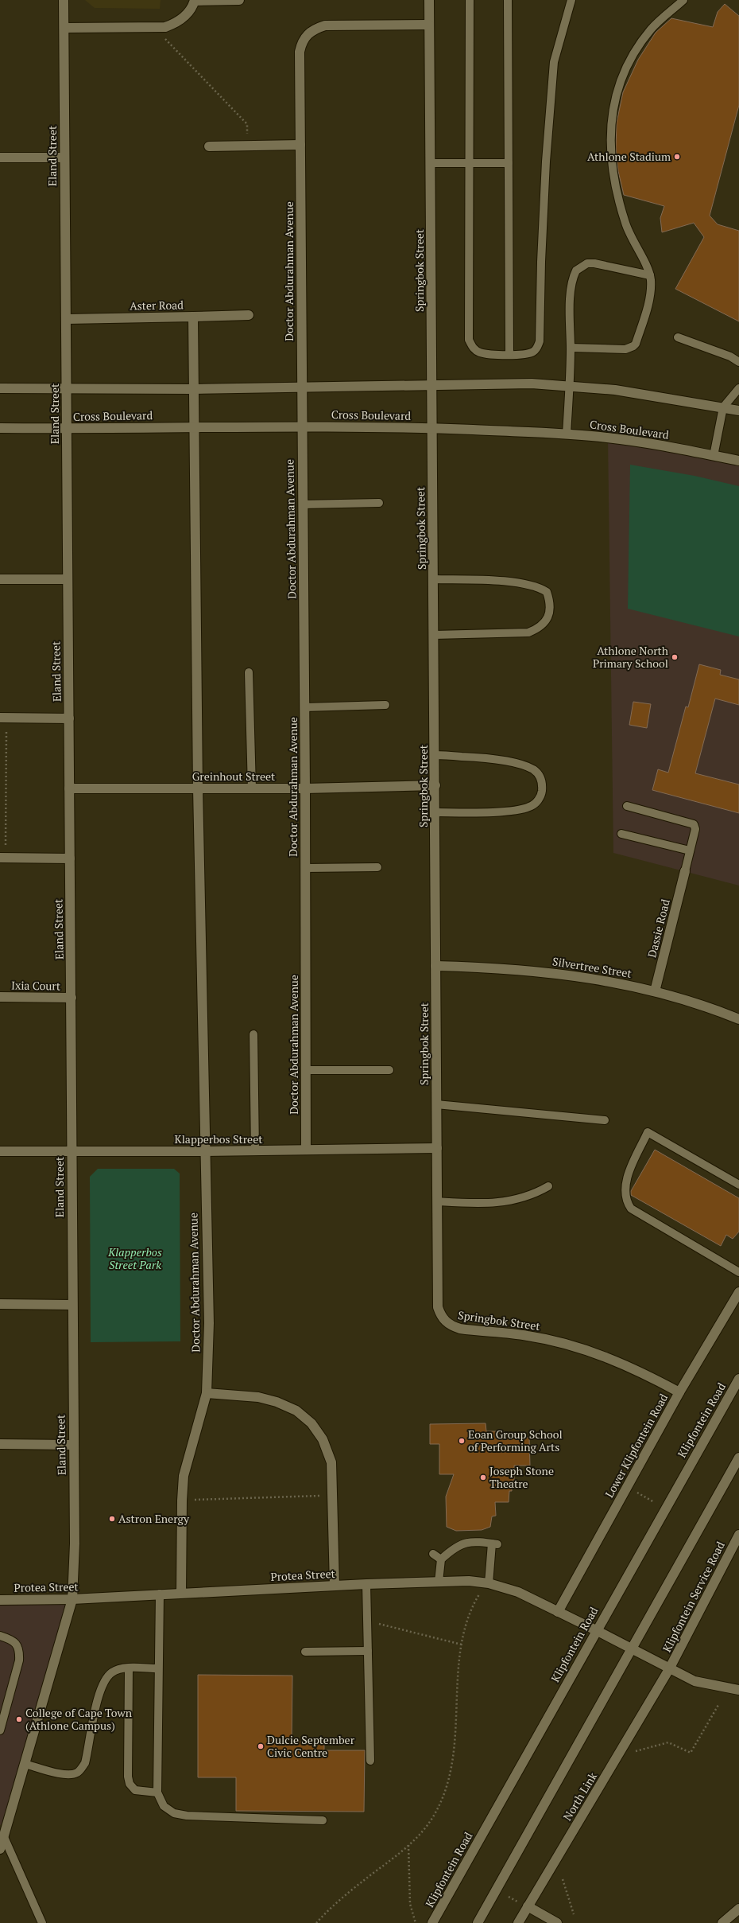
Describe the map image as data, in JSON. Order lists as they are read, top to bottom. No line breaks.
{"streets":{"street":["Eland Street","Springbok Street","Doctor Abdurahman Avenue","Aster Road","Cross Boulevard","Greinhout Street","Dassie Road","Silvertree Street","Ixia Court","Klapperbos Street","Klipfontein Road","Lower Klipfontein Road","Protea Street","Klipfontein Service Road","North Link"]},"crossings":[["Eland Street","Aster Road"],["Eland Street","Cross Boulevard"],["Eland Street","Greinhout Street"],["Eland Street","Ixia Court"],["Eland Street","Klapperbos Street"],["Eland Street","Protea Street"],["Springbok Street","Doctor Abdurahman Avenue"],["Springbok Street","Cross Boulevard"],["Springbok Street","Greinhout Street"],["Springbok Street","Silvertree Street"],["Springbok Street","Klapperbos Street"],["Springbok Street","Lower Klipfontein Road"],["Doctor Abdurahman Avenue","Aster Road"],["Doctor Abdurahman Avenue","Cross Boulevard"],["Doctor Abdurahman Avenue","Greinhout Street"],["Doctor Abdurahman Avenue","Klapperbos Street"],["Doctor Abdurahman Avenue","Protea Street"],["Aster Road","Cross Boulevard"],["Dassie Road","Silvertree Street"],["Klipfontein Road","Protea Street"],["Lower Klipfontein Road","Protea Street"],["Protea Street","Klipfontein Service Road"],["Protea Street","North Link"],["Klipfontein Service Road","North Link"]],"parks":["Klapperbos Street Park"],"places":["Athlone Stadium","Athlone North Primary School","Eoan Group School of Performing Arts","Joseph Stone Theatre","Astron Energy","College of Cape Town (Athlone Campus)","Dulcie September Civic Centre"]}
